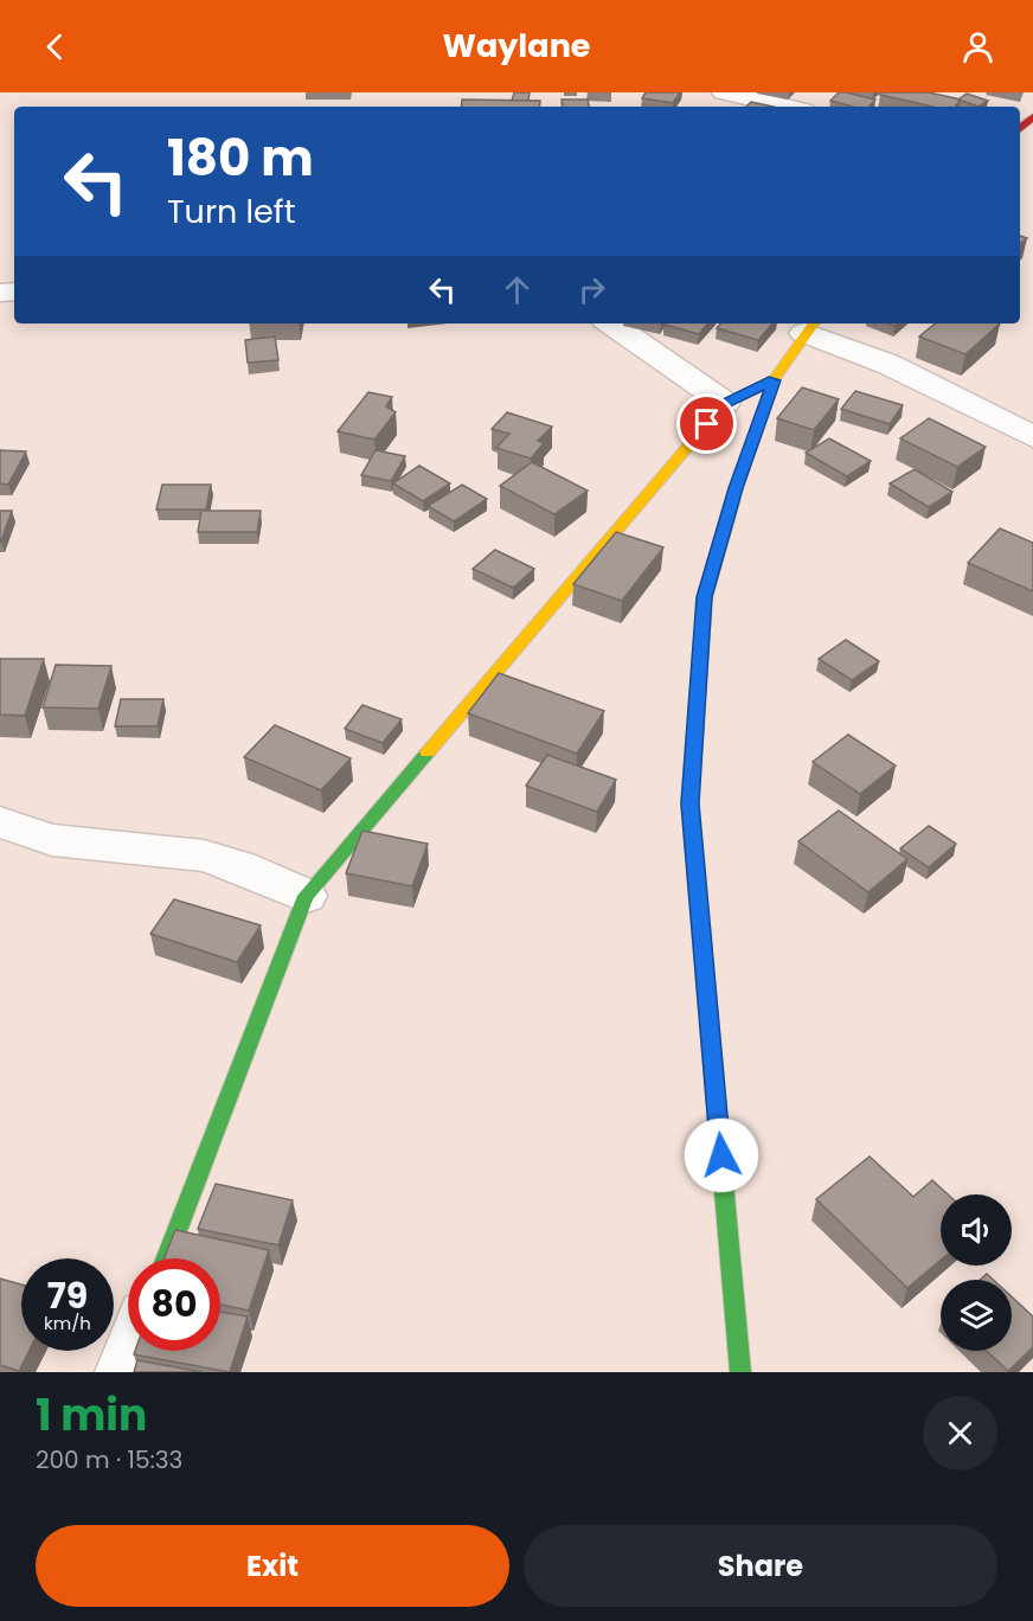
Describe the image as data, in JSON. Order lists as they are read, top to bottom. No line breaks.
{"page":{"header":"Waylane","turn":["180 m","Turn left"],"speed":"79 km/h","limit":"80","heading":["1 min","200 m · 15:33"],"buttons":["Exit","Share"]}}
